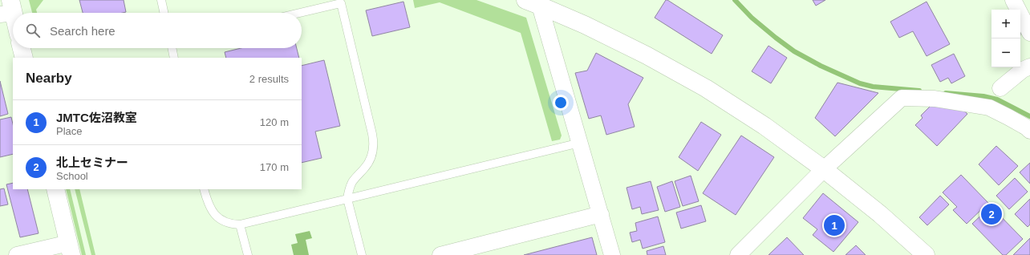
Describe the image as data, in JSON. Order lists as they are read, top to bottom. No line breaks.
{"page":{"map_buttons":["+","−"],"search":"Search here","heading":["Nearby","2 results"],"list":[{"mark":"1","name":"JMTC佐沼教室","note":"Place","value":"120 m"},{"mark":"2","name":"北上セミナー","note":"School","value":"170 m"}],"pins":["2","1"]}}
